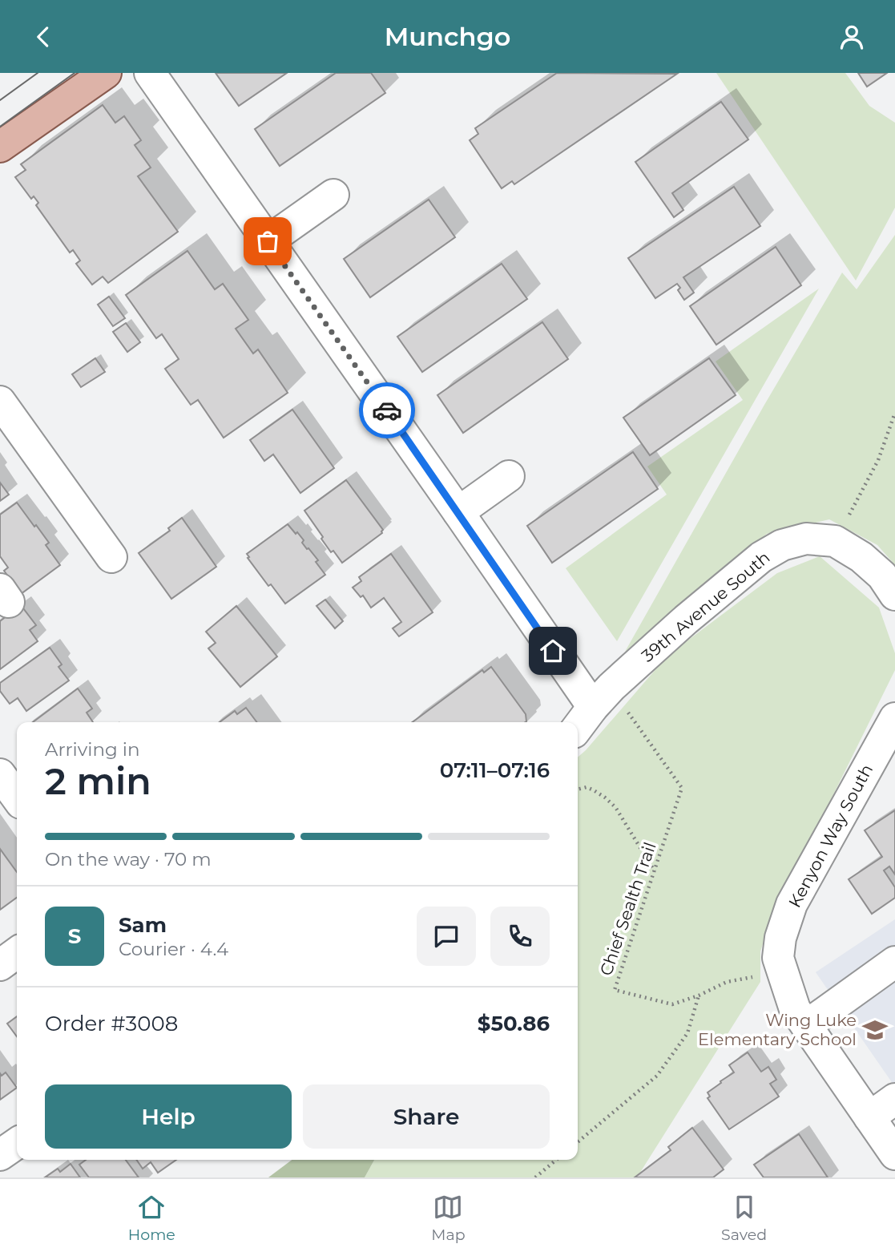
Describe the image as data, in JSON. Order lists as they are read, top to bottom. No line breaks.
{"streets":{"street":["39th Avenue South","Kenyon Way South"],"path":["Chief Sealth Trail"]},"places":{"school or university":["Wing Luke Elementary School"]},"page":{"header":"Munchgo","heading":["2 min","Arriving in","07:11–07:16"],"panel":["Sam","Courier · 4.4","Order #3008","$50.86"],"bar":"On the way · 70 m","round":"S","buttons":["Help","Share"],"tabs":["Home","Map","Saved"]}}
